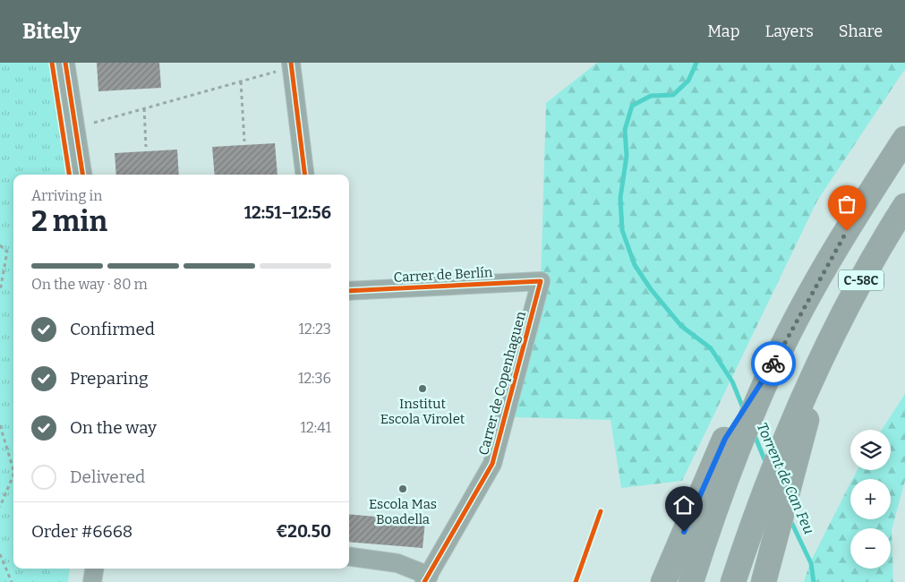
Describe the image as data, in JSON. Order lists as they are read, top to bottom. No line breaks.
{"streets":{"highway":["C-58C"],"street":["Carrer de Berlín","Carrer de Copenhaguen"]},"crossings":[["Carrer de Berlín","Carrer de Copenhaguen"]],"water":["Torrent de Can Feu"],"places":["Institut Escola Virolet","Escola Mas Boadella"],"page":{"header":"Bitely","nav":["Map","Layers","Share"],"heading":["2 min","Arriving in","12:51–12:56"],"panel":["Order #6668","€20.50"],"bar":"On the way · 80 m","list":[["Confirmed","12:23"],["Preparing","12:36"],["On the way","12:41"],"Delivered"],"map_buttons":["+","−"]}}
